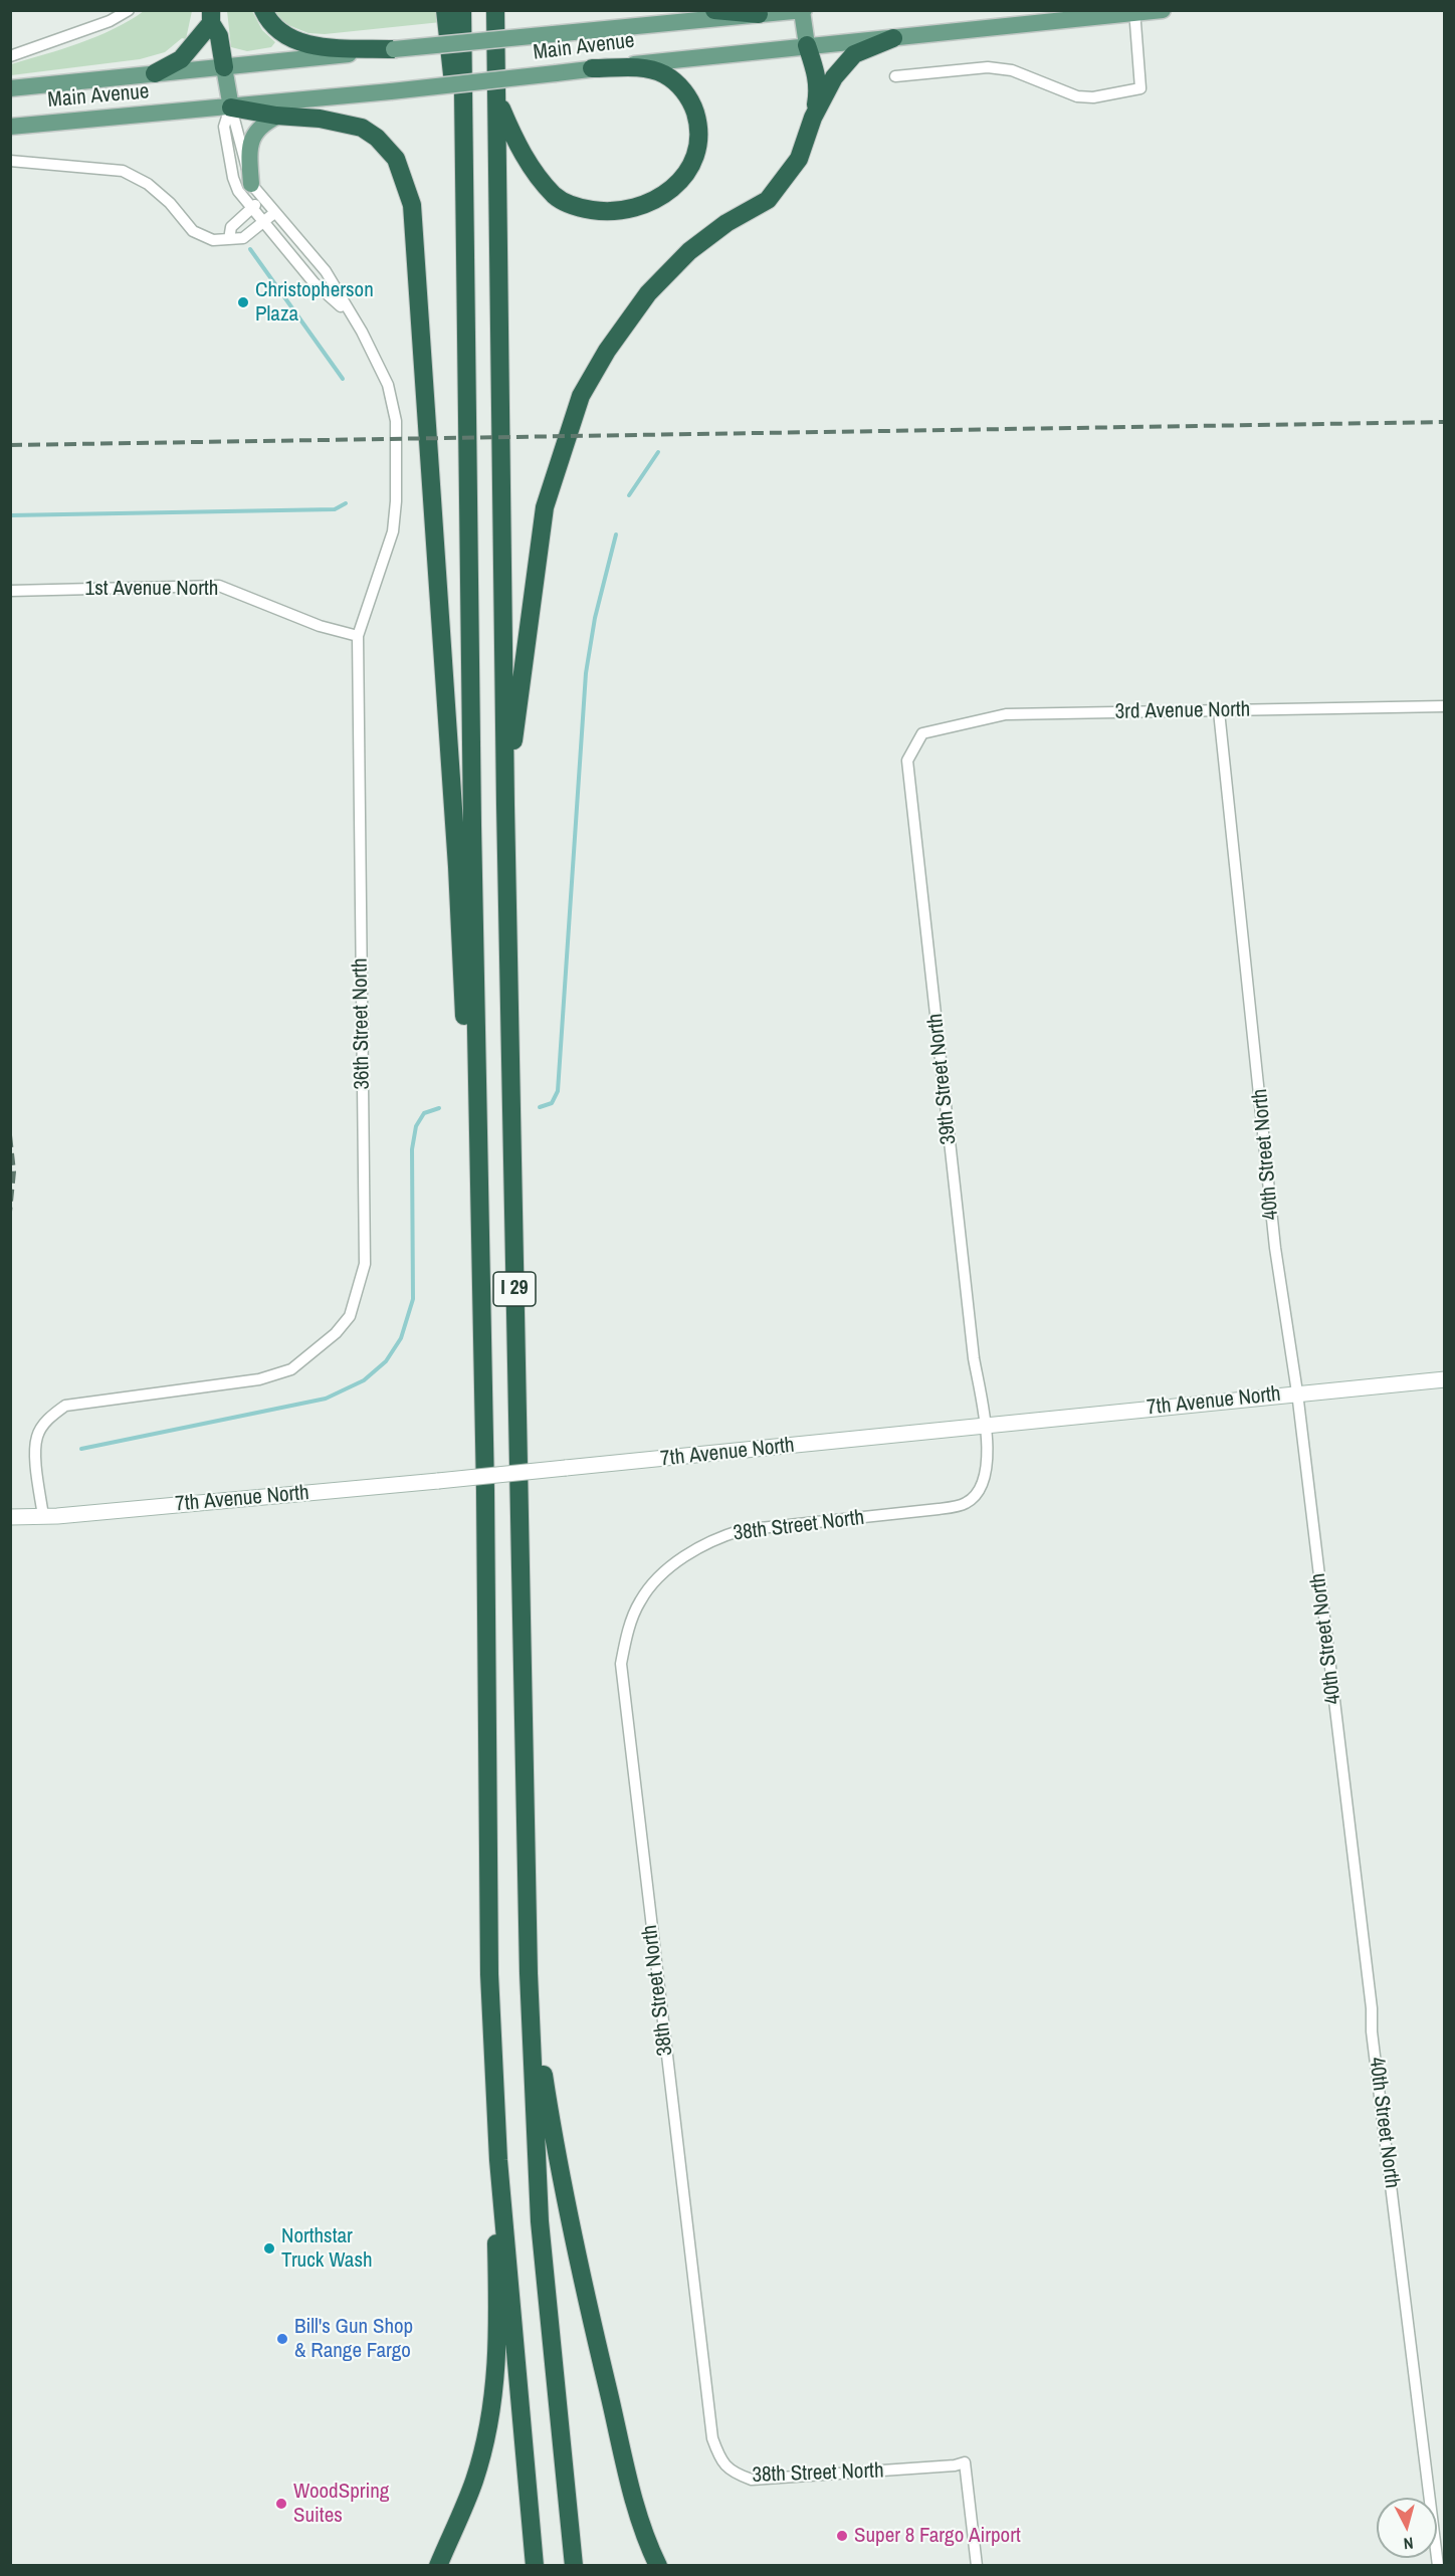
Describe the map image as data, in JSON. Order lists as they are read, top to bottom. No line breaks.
{"streets":{"highway":["I 29"],"main road":["Main Avenue"],"street":["1st Avenue North","3rd Avenue North","36th Street North","39th Street North","40th Street North","7th Avenue North","38th Street North"]},"crossings":[["Main Avenue","36th Street North"],["1st Avenue North","36th Street North"],["3rd Avenue North","39th Street North"],["3rd Avenue North","40th Street North"],["36th Street North","7th Avenue North"],["39th Street North","7th Avenue North"],["39th Street North","38th Street North"],["40th Street North","7th Avenue North"],["7th Avenue North","38th Street North"]],"places":["Christopherson Plaza","Northstar Truck Wash","Bill's Gun Shop & Range Fargo","WoodSpring Suites","Super 8 Fargo Airport"],"north":"bottom"}
